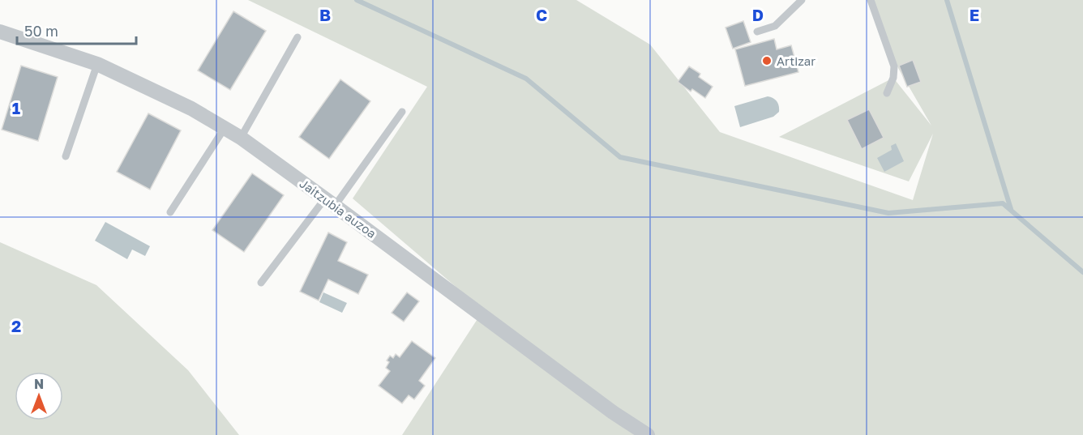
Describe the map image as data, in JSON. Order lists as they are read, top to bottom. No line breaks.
{"streets":{"street":["Jaitzubia auzoa"]},"places":["Artizar"],"scale_bar":"50 m","north":"top","grid":{"columns":["B","C","D","E"],"rows":["1","2"]}}
